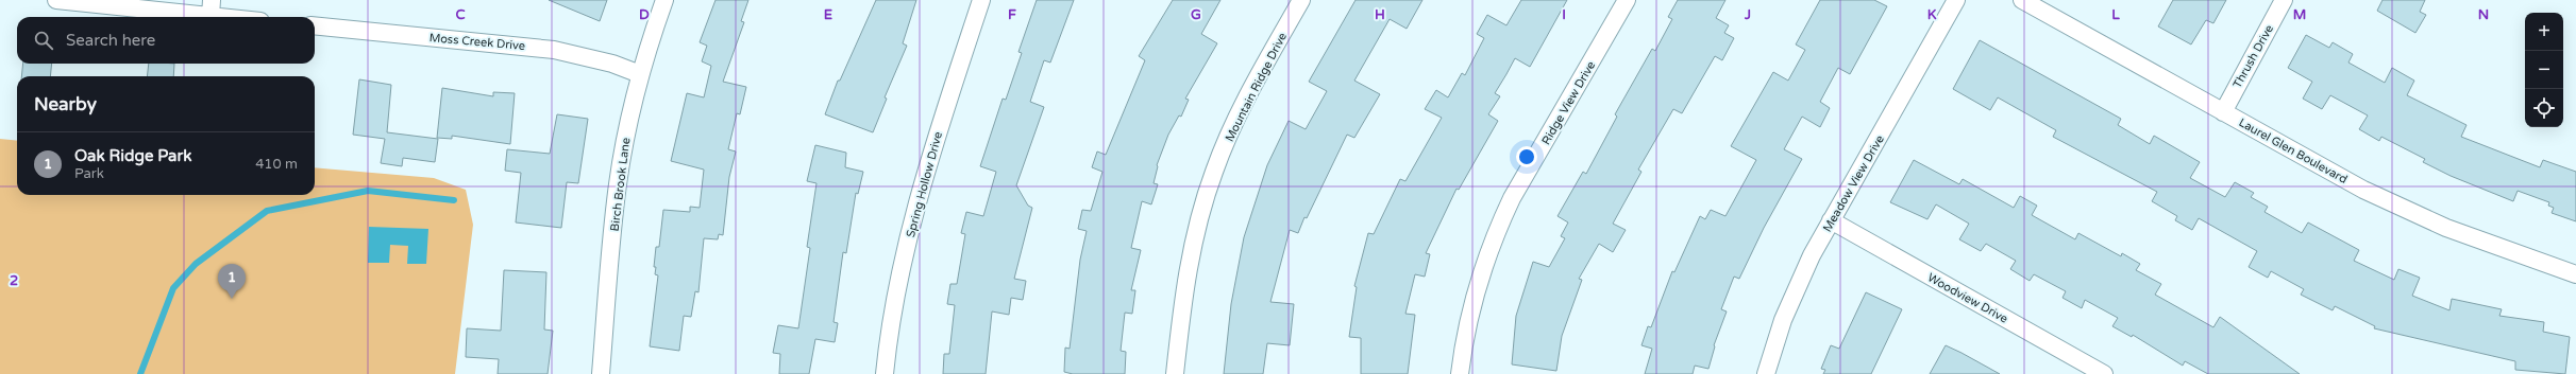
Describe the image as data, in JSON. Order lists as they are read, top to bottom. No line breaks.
{"streets":{"street":["Moss Creek Drive","Thrush Drive","Mountain Ridge Drive","Ridge View Drive","Laurel Glen Boulevard","Meadow View Drive","Birch Brook Lane","Spring Hollow Drive","Woodview Drive"]},"crossings":[["Moss Creek Drive","Birch Brook Lane"],["Thrush Drive","Laurel Glen Boulevard"],["Meadow View Drive","Woodview Drive"]],"page":{"map_buttons":["+","−"],"search":"Search here","heading":"Nearby","list":[{"mark":"1","name":"Oak Ridge Park","note":"Park","value":"410 m"}],"pins":"1"},"grid":{"columns":["C","D","E","F","G","H","I","J","K","L","M","N"],"rows":["2"]}}
